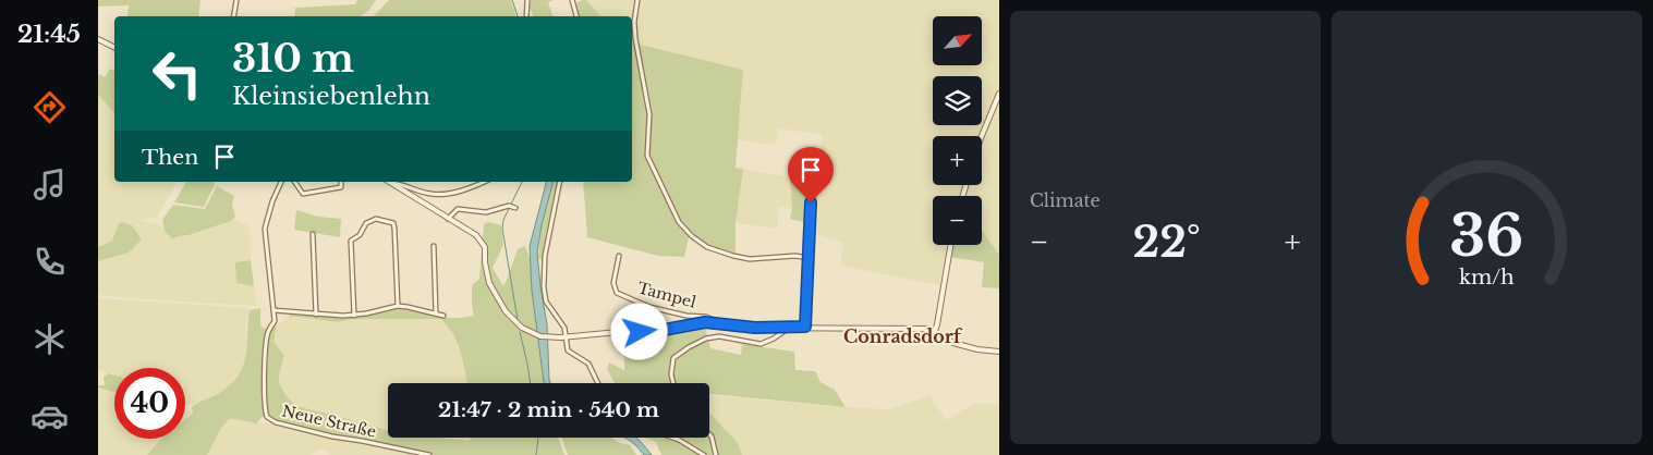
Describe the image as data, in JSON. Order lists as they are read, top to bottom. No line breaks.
{"streets":{"street":["Tampel","Neue Straße"]},"districts":["Conradsdorf"],"north":"top right","page":{"tabs":"21:45","tile":"Climate","map_buttons":["+","−"],"turn":["310 m","Kleinsiebenlehn"],"then":"Then","heat":["−","22°","+"],"limit":"40","trip":"21:47 · 2 min · 540 m","gauge":["36","km/h"]}}
